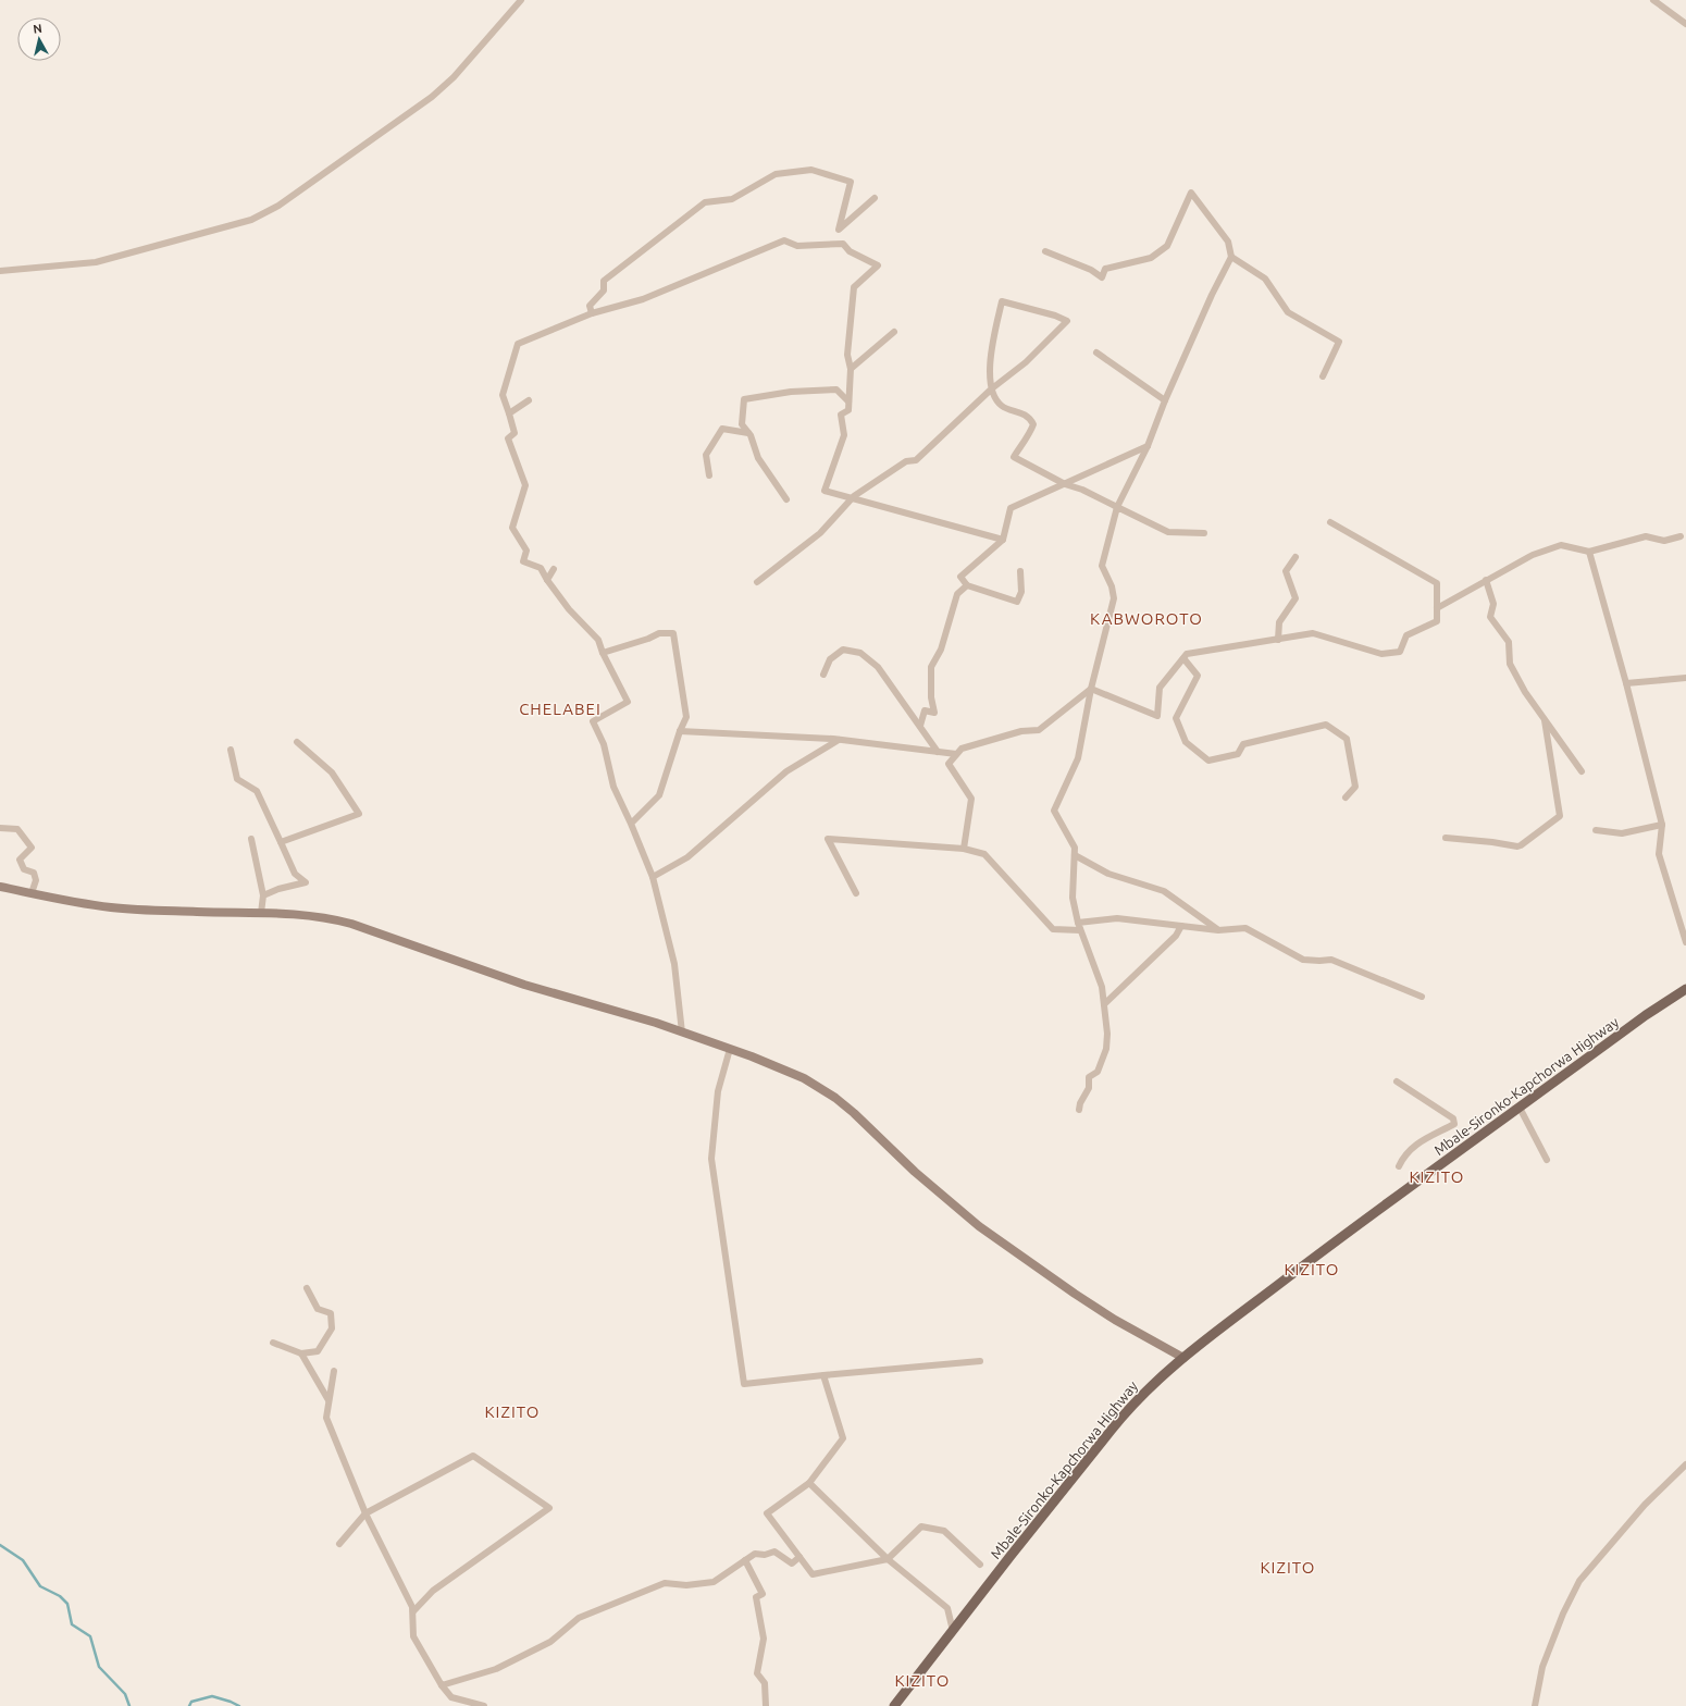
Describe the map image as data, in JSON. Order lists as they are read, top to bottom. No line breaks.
{"streets":{"main road":["Mbale-Sironko-Kapchorwa Highway"]},"districts":["KABWOROTO","CHELABEI","KIZITO","KIZITO","KIZITO","KIZITO","KIZITO"],"north":"top"}
